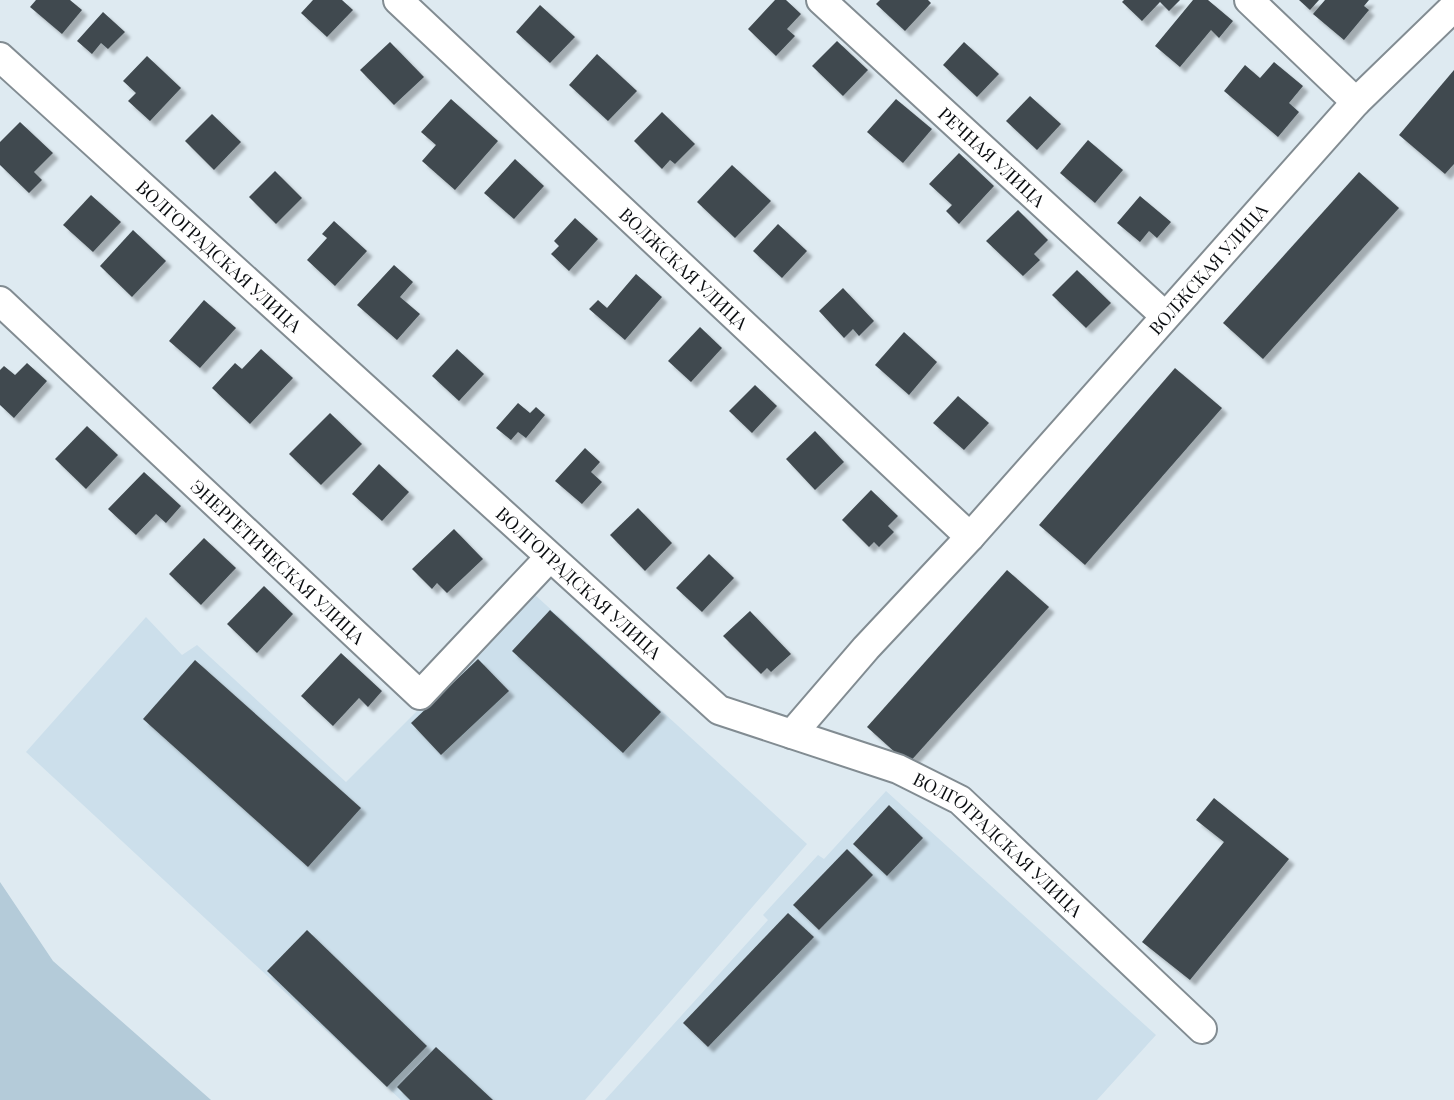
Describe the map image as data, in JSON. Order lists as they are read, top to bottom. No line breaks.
{"streets":{"street":["РЕЧНАЯ УЛИЦА","ВОЛГОГРАДСКАЯ УЛИЦА","ВОЛЖСКАЯ УЛИЦА","ЭНЕРГЕТИЧЕСКАЯ УЛИЦА"]},"crossings":[["РЕЧНАЯ УЛИЦА","ВОЛЖСКАЯ УЛИЦА"],["ВОЛГОГРАДСКАЯ УЛИЦА","ВОЛЖСКАЯ УЛИЦА"],["ВОЛГОГРАДСКАЯ УЛИЦА","ЭНЕРГЕТИЧЕСКАЯ УЛИЦА"]]}
